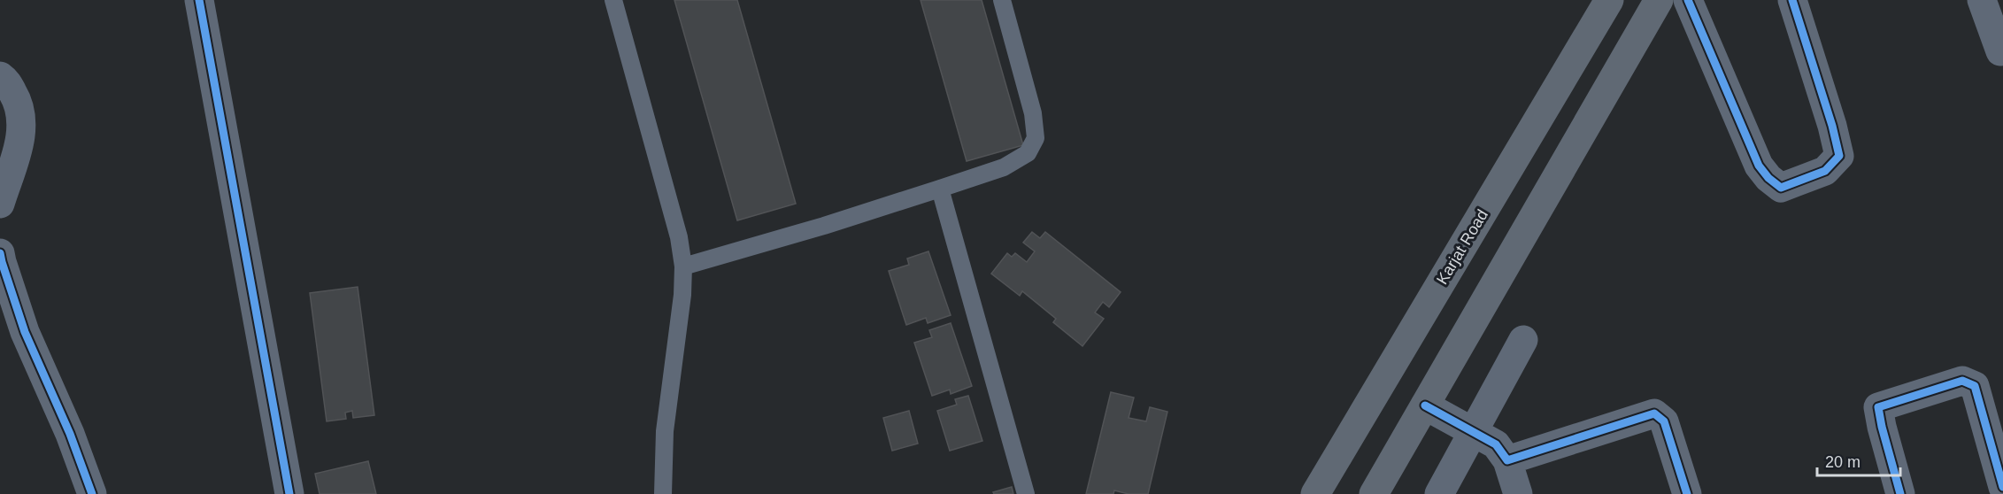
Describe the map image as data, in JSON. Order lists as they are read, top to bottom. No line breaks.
{"streets":{"main road":["Karjat Road"]},"scale_bar":"20 m"}
